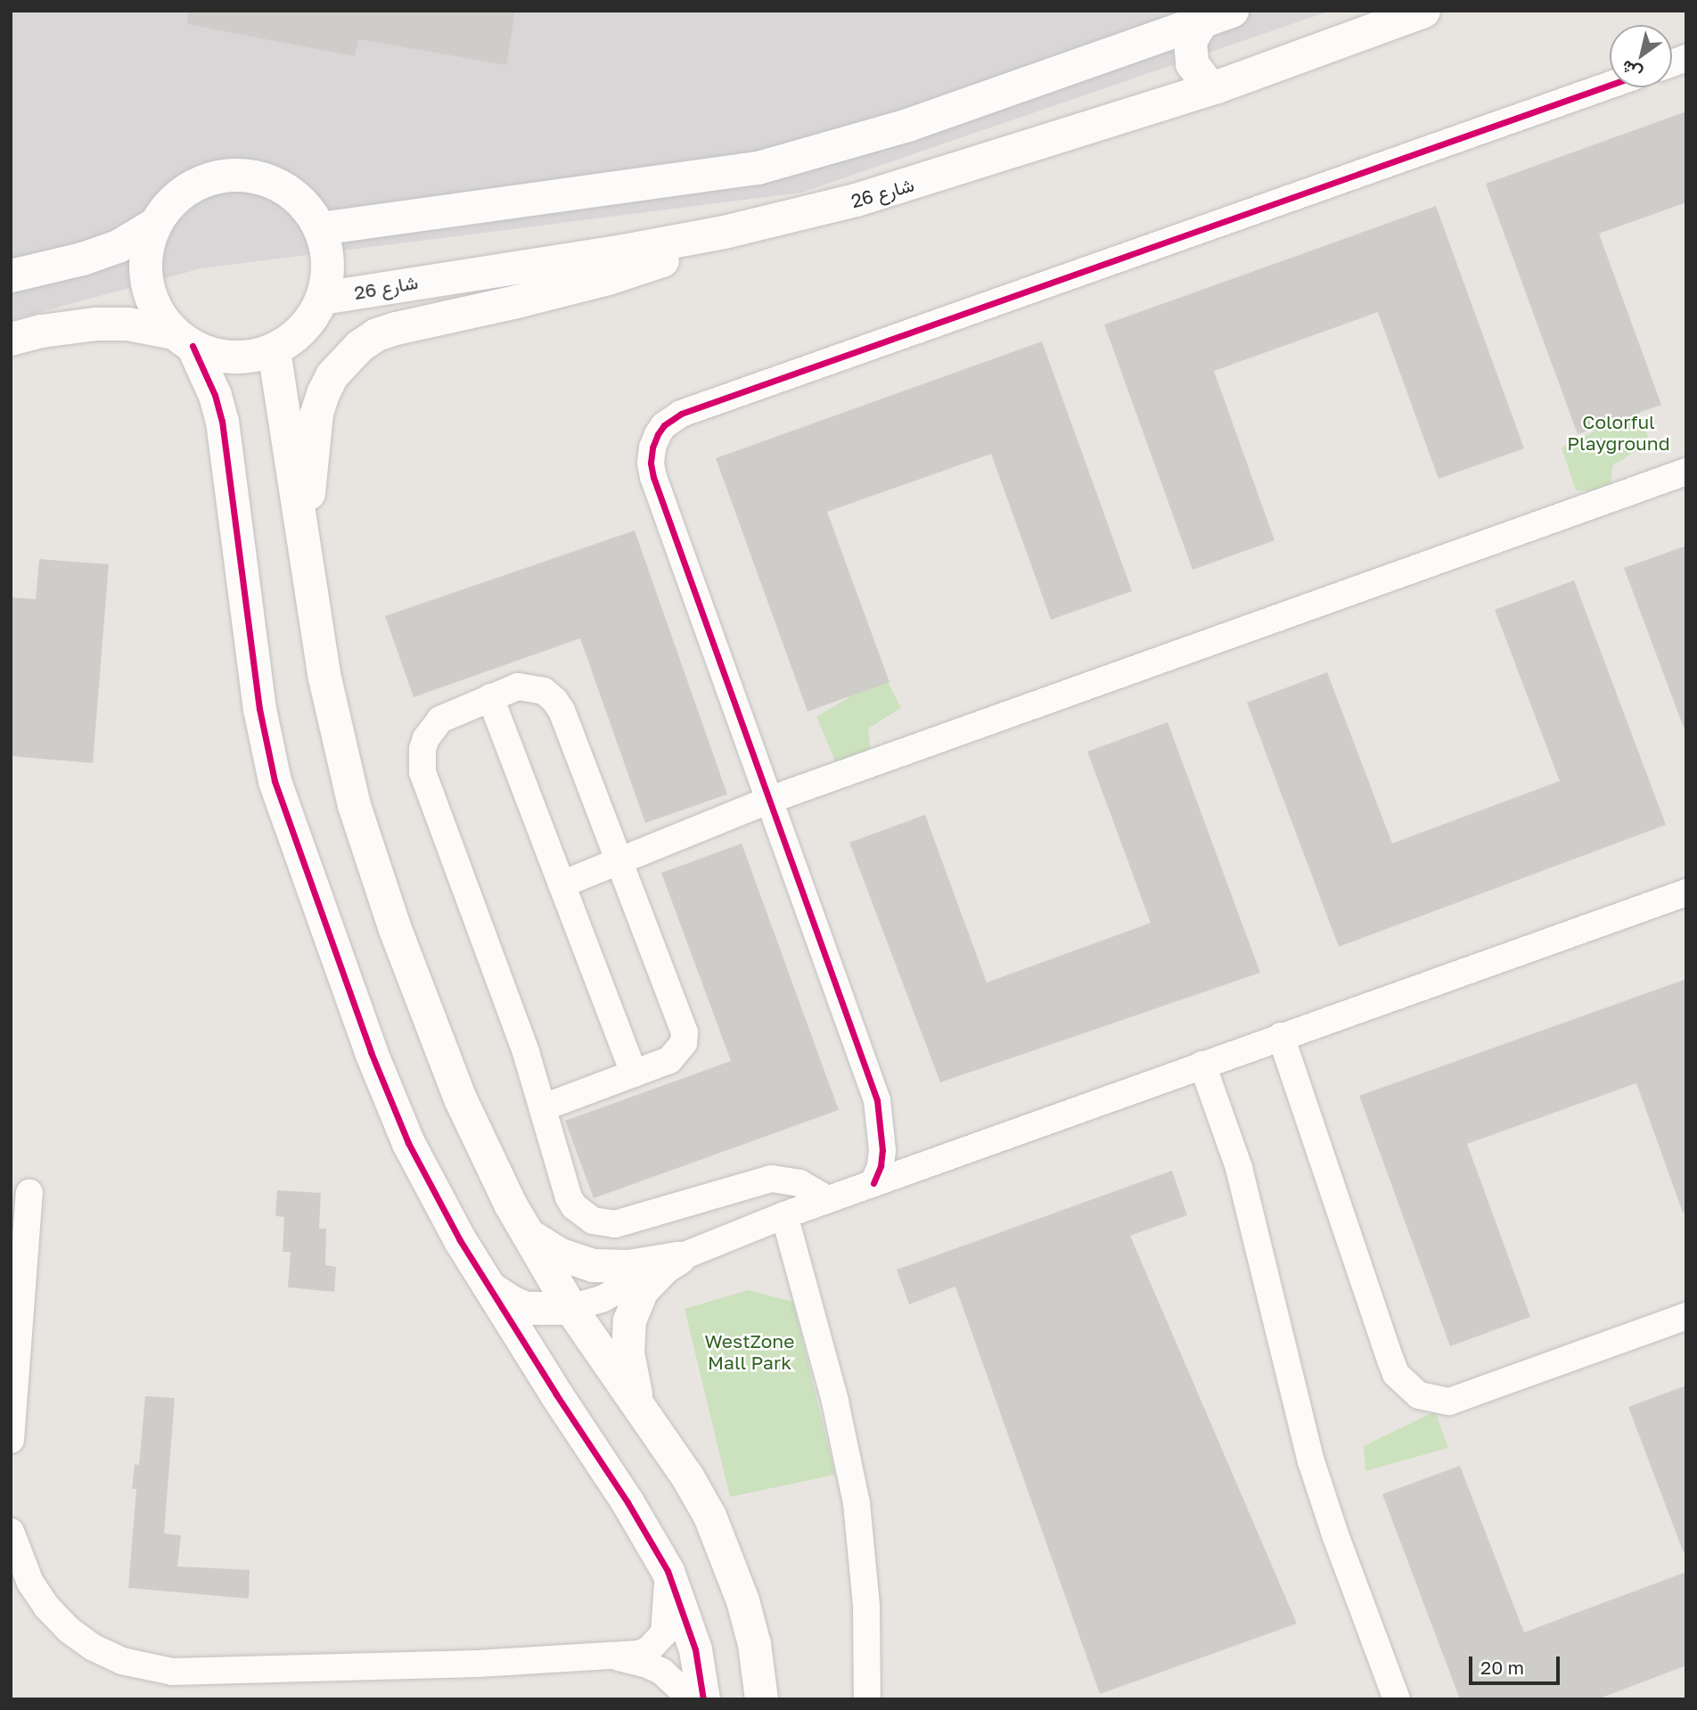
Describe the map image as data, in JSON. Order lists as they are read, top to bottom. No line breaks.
{"streets":{"street":["شارع 26"]},"parks":["Colorful Playground","WestZone Mall Park"],"scale_bar":"20 m","north":"bottom left"}
